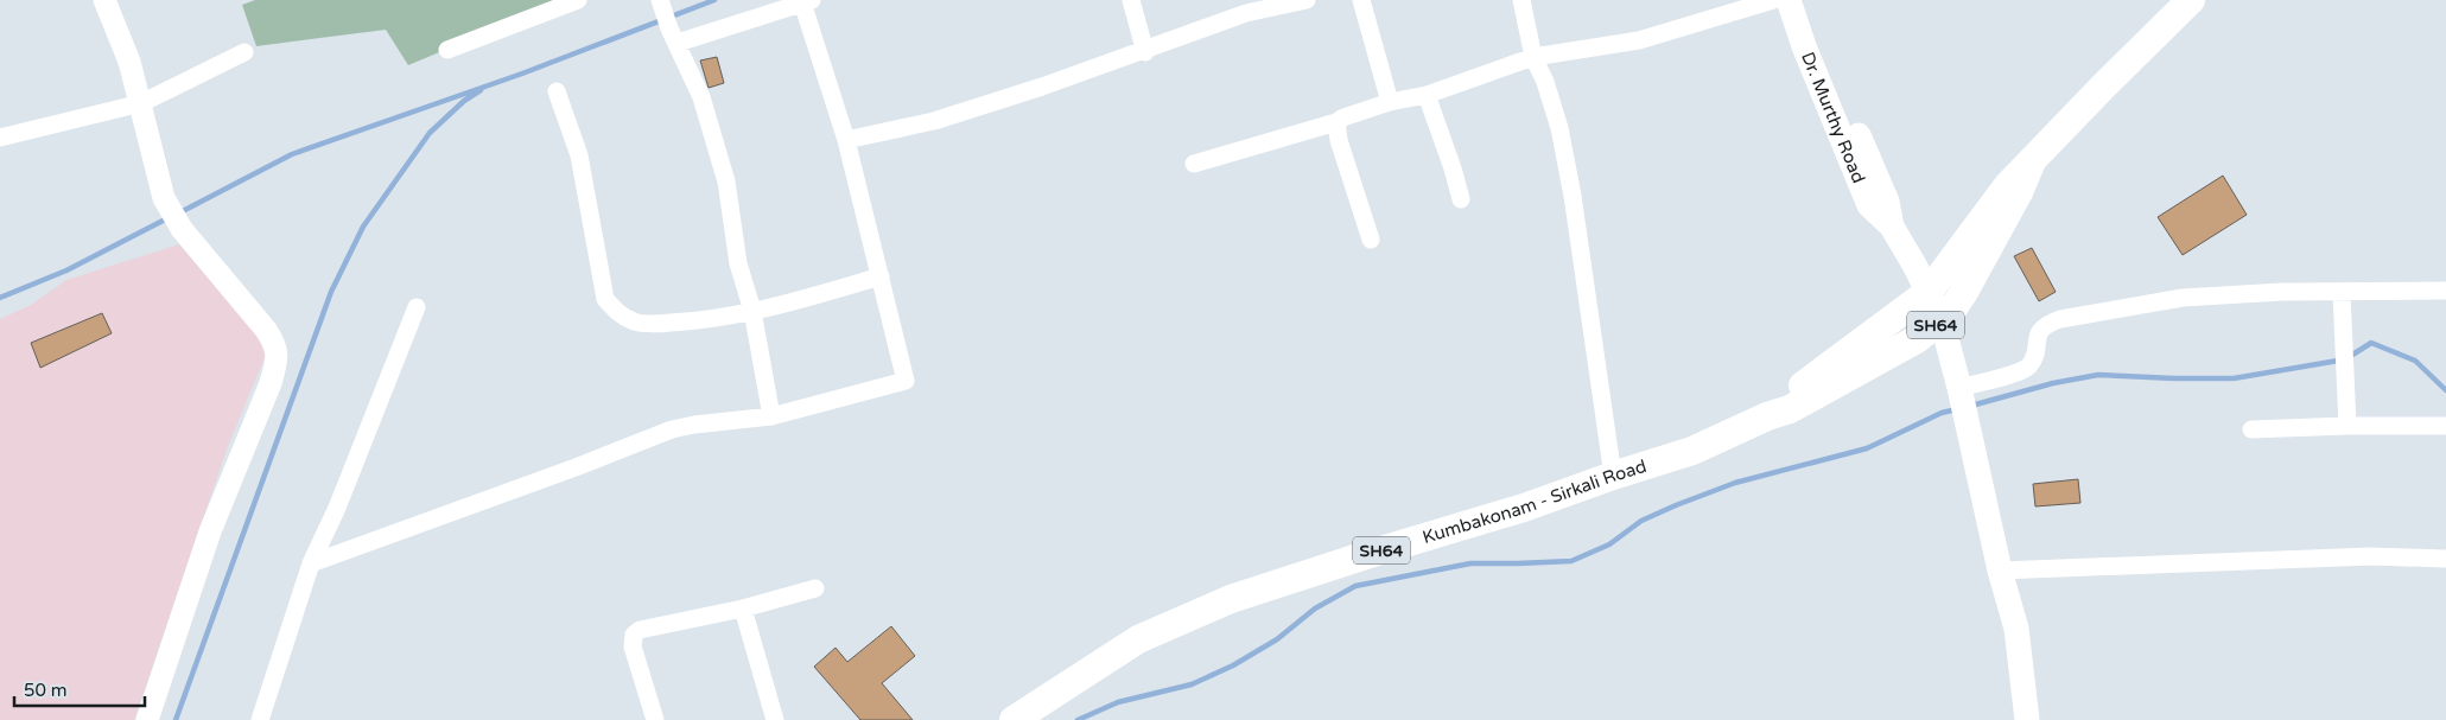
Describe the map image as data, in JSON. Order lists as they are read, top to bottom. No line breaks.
{"streets":{"main road":["Dr. Murthy Road","SH64","Kumbakonam - Sirkali Road"]},"crossings":[["Dr. Murthy Road","Kumbakonam - Sirkali Road"]],"scale_bar":"50 m"}
